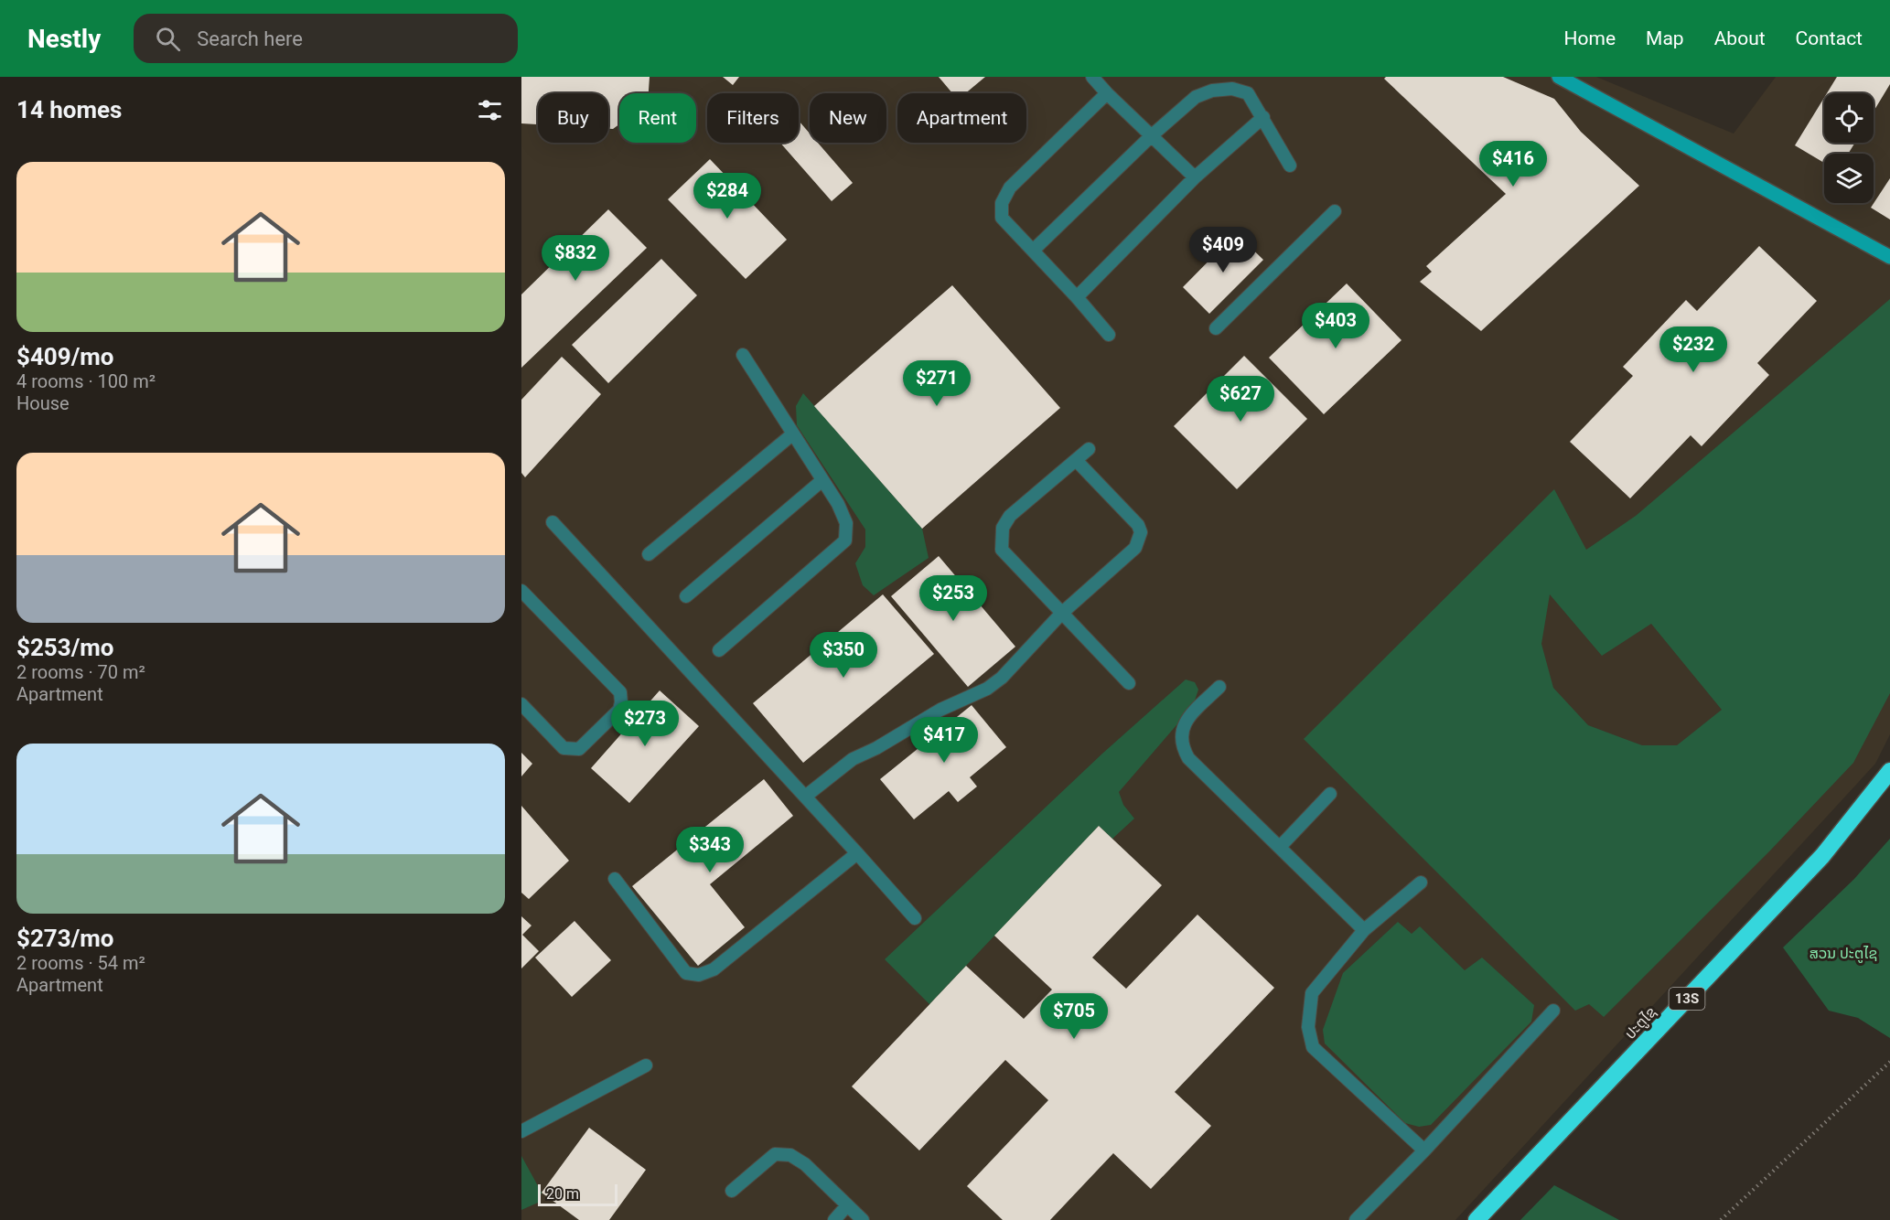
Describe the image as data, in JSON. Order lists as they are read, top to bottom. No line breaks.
{"streets":{"highway":["13S","ປະຕູໄຊ"]},"parks":["ສວນ ປະຕູໄຊ"],"scale_bar":"20 m","page":{"header":"Nestly","search":"Search here","nav":["Home","Map","About","Contact"],"heading":"14 homes","chip":["Buy","Rent","Filters","New","Apartment"],"price":["$416","$284","$409","$832","$403","$232","$271","$627","$253","$350","$273","$417","$343","$705"],"list":[{"name":"$409/mo","note":"4 rooms · 100 m² · House"},{"name":"$253/mo","note":"2 rooms · 70 m² · Apartment"},{"name":"$273/mo","note":"2 rooms · 54 m² · Apartment"}],"scale":"20 m"}}
